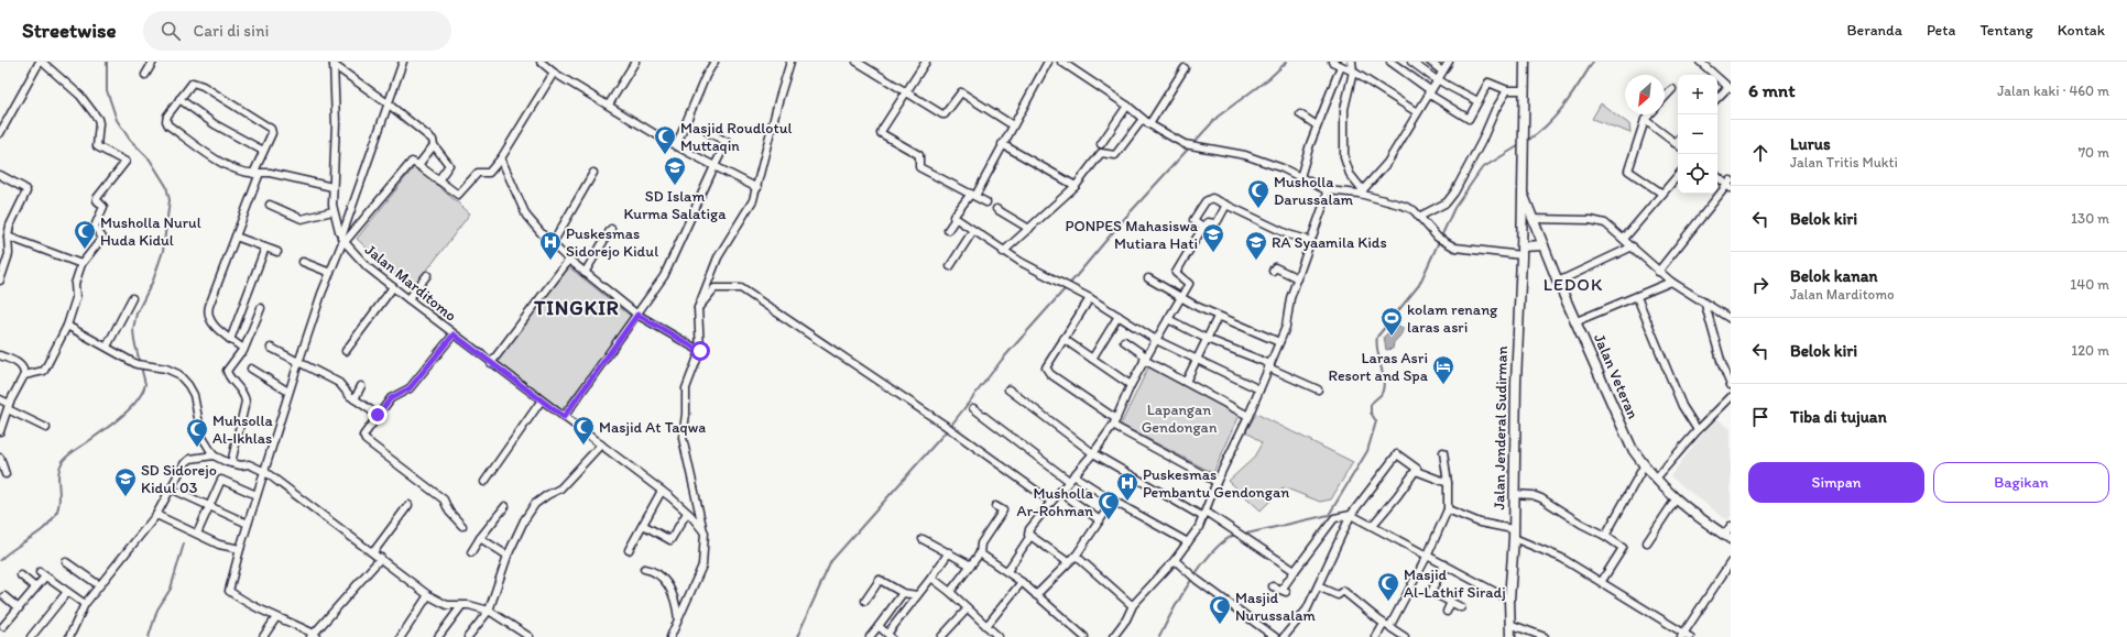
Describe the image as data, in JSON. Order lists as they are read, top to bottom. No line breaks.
{"streets":{"main road":["Jalan Veteran","Jalan Jenderal Sudirman"],"street":["Jalan Marditomo"]},"crossings":[["Jalan Veteran","Jalan Jenderal Sudirman"]],"districts":["LEDOK","TINGKIR"],"parks":["Lapangan Gendongan"],"places":{"mosque":["Masjid Roudlotul Muttaqin","Musholla Darussalam","Musholla Nurul Huda Kidul","Masjid At Taqwa","Muhsolla Al-Ikhlas","Musholla Ar-Rohman","Masjid Al-Lathif Siradj","Masjid Nurussalam"],"school or university":["SD Islam Kurma Salatiga","PONPES Mahasiswa Mutiara Hati","RA Syaamila Kids","SD Sidorejo Kidul 03"],"hospital":["Puskesmas Sidorejo Kidul","Puskesmas Pembantu Gendongan"],"sports":["kolam renang laras asri"],"hotel":["Laras Asri Resort and Spa"]},"north":"bottom left","page":{"header":"Streetwise","search":"Cari di sini","nav":["Beranda","Peta","Tentang","Kontak"],"heading":["6 mnt","Jalan kaki · 460 m"],"map_buttons":["+","−"],"list":[["Lurus","Jalan Tritis Mukti","70 m"],["Belok kiri","130 m"],["Belok kanan","Jalan Marditomo","140 m"],["Belok kiri","120 m"],"Tiba di tujuan"],"buttons":["Simpan","Bagikan"]}}
